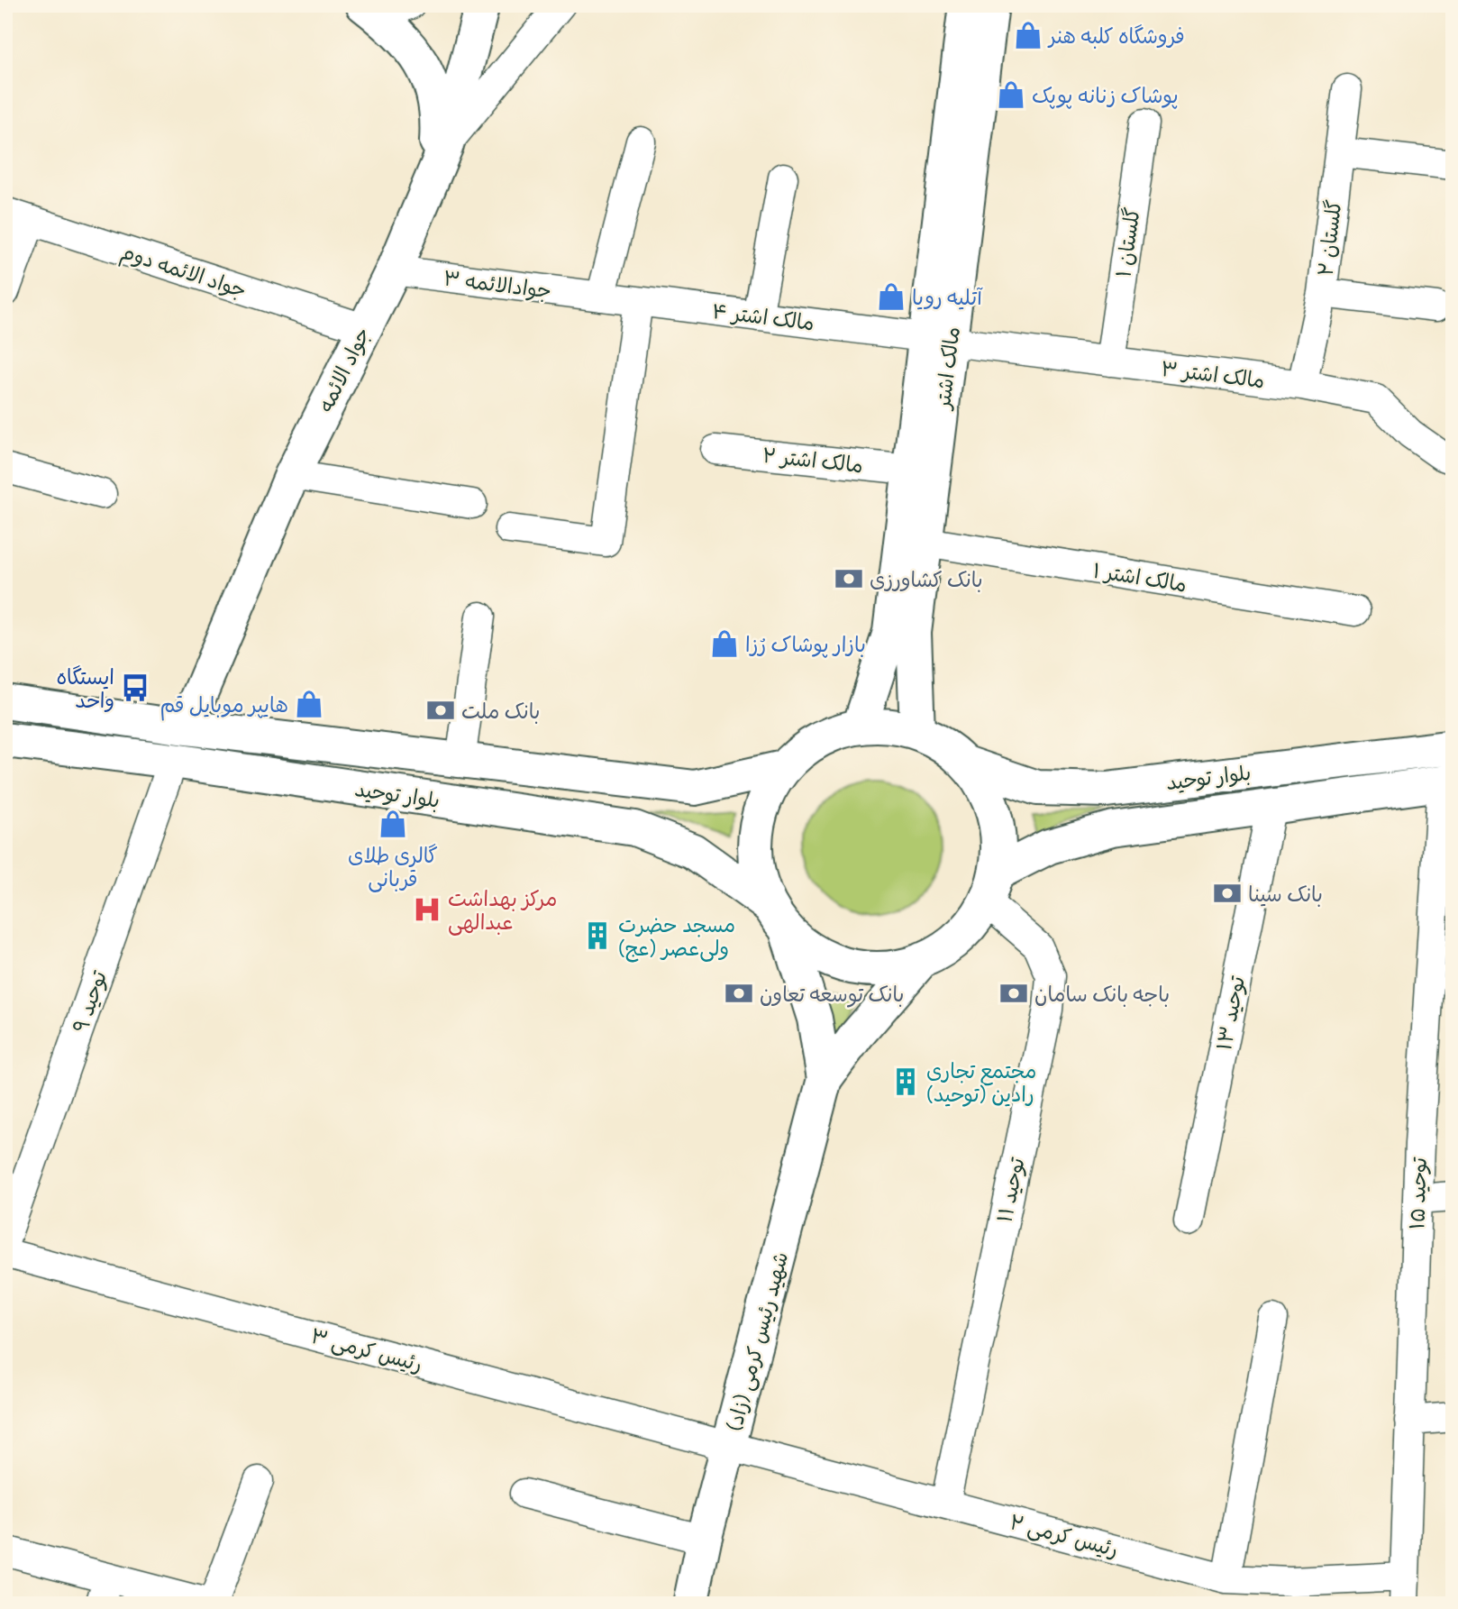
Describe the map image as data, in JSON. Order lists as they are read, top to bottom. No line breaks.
{"streets":{"main road":["مالک اشتر","جواد الائمه","بلوار توحید","شهید رئیس کرمی (زاد)"],"street":["گلستان ۲","گلستان ۱","جواد الائمه دوم","جوادالائمه ۳","مالک اشتر ۴","مالک اشتر ۳","مالک اشتر ۲","مالک اشتر ۱","توحید ۹","توحید ۱۳","توحید ۱۱","توحید ۱۵","رئیس کرمی ۳","رئیس کرمی ۲"]},"crossings":[["گلستان ۲","مالک اشتر ۳"],["گلستان ۱","مالک اشتر ۳"],["جواد الائمه دوم","جواد الائمه"],["جوادالائمه ۳","مالک اشتر ۴"],["جوادالائمه ۳","جواد الائمه"],["مالک اشتر ۴","مالک اشتر"],["مالک اشتر ۴","مالک اشتر ۳"],["مالک اشتر","مالک اشتر ۳"],["مالک اشتر","مالک اشتر ۲"],["مالک اشتر","مالک اشتر ۱"],["جواد الائمه","بلوار توحید"],["بلوار توحید","توحید ۹"],["بلوار توحید","توحید ۱۳"],["بلوار توحید","توحید ۱۱"],["بلوار توحید","توحید ۱۵"],["توحید ۱۱","رئیس کرمی ۲"],["توحید ۱۵","رئیس کرمی ۲"],["شهید رئیس کرمی (زاد)","رئیس کرمی ۳"],["شهید رئیس کرمی (زاد)","رئیس کرمی ۲"],["رئیس کرمی ۳","رئیس کرمی ۲"]],"places":{"shop":["فروشگاه کلبه هنر","پوشاک زنانه پوپک","آتلیه رویا","بازار پوشاک رُزا","هایپر موبایل قم","گالری طلای قربانی"],"bank":["بانک کشاورزی","بانک ملت","بانک سینا","بانک توسعه تعاون","باجه بانک سامان"],"bus stop":["ایستگاه واحد"],"hospital":["مرکز بهداشت عبدالهی"],"building":["مسجد حضرت ولی‌عصر (عج)","مجتمع تجاری رادین (توحید)"]}}
